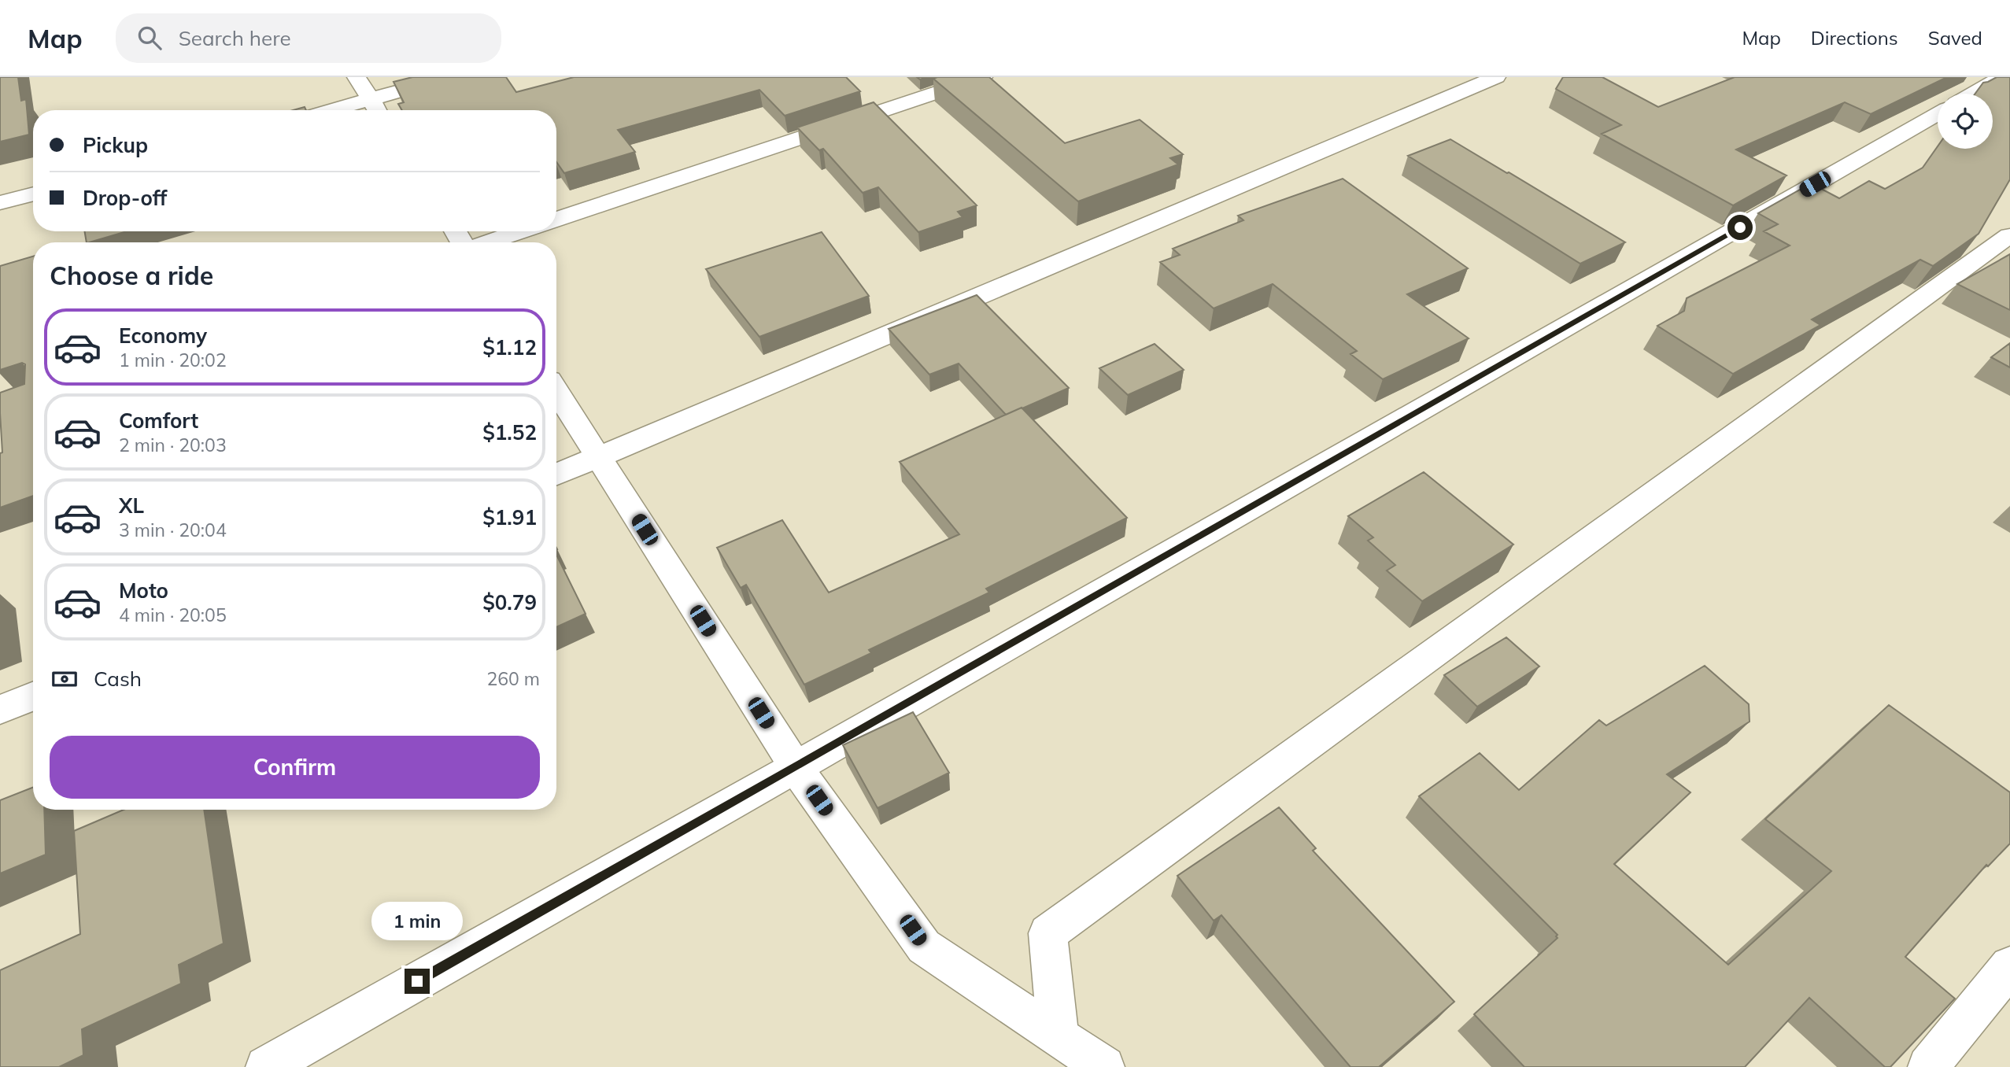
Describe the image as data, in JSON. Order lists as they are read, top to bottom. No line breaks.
{"page":{"header":"Map","search":"Search here","nav":["Map","Directions","Saved"],"banner":["Pickup","Drop-off"],"heading":"Choose a ride","list":[{"name":"Economy","note":"1 min · 20:02","value":"$1.12"},{"name":"Comfort","note":"2 min · 20:03","value":"$1.52"},{"name":"XL","note":"3 min · 20:04","value":"$1.91"},{"name":"Moto","note":"4 min · 20:05","value":"$0.79"}],"pay":["Cash","260 m"],"buttons":"Confirm","bubble":"1 min"}}
